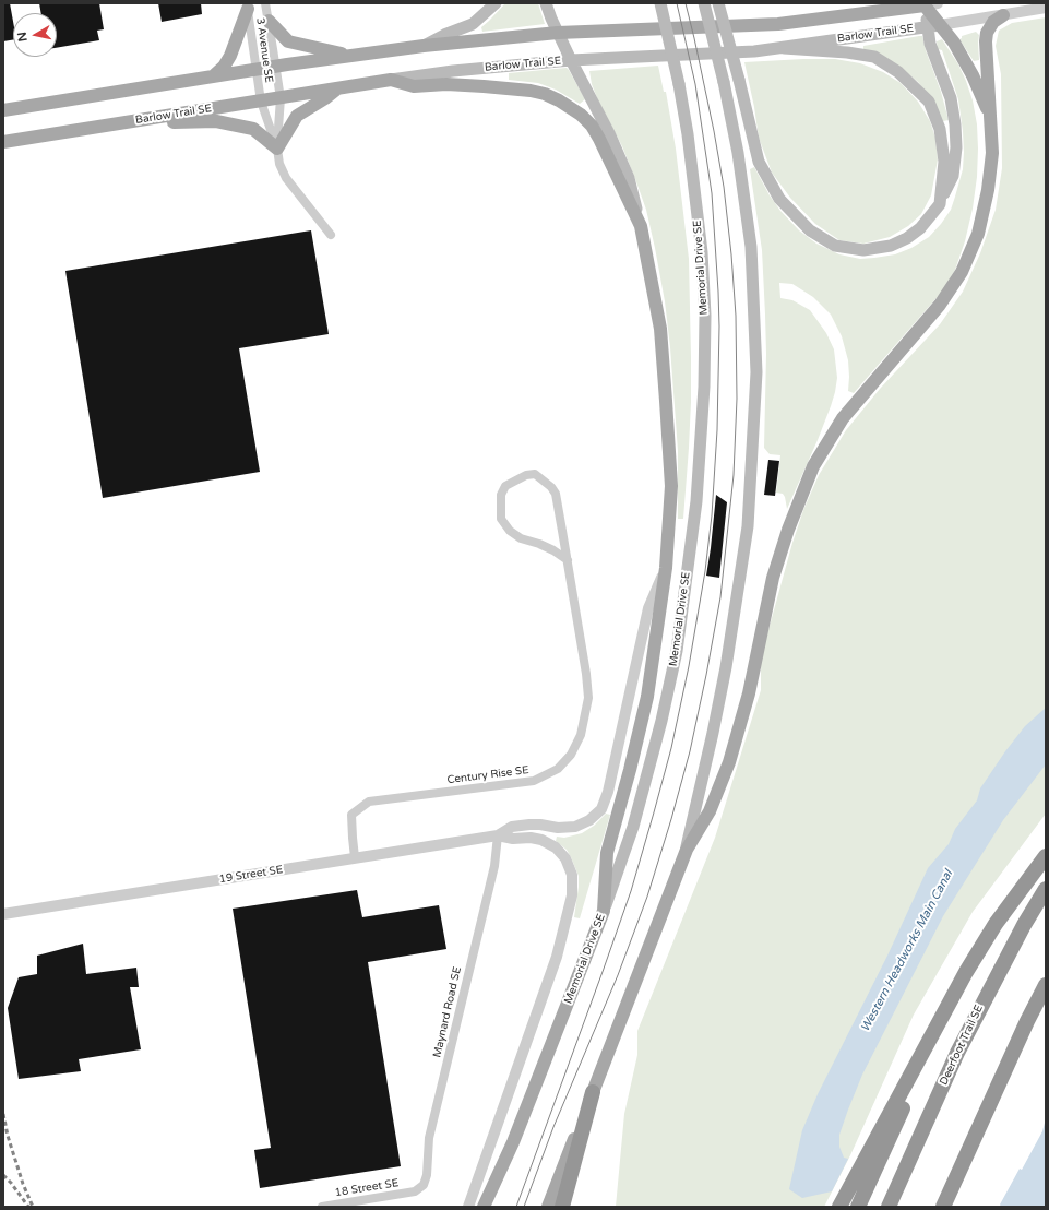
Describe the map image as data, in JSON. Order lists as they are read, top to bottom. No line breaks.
{"streets":{"highway":["Deerfoot Trail SE"],"main road":["Barlow Trail SE","Memorial Drive SE"],"street":["3 Avenue SE","Century Rise SE","19 Street SE","Maynard Road SE","18 Street SE"]},"crossings":[["Barlow Trail SE","3 Avenue SE"],["Century Rise SE","19 Street SE"],["19 Street SE","Maynard Road SE"],["Maynard Road SE","18 Street SE"]],"water":["Western Headworks Main Canal"],"north":"left"}
